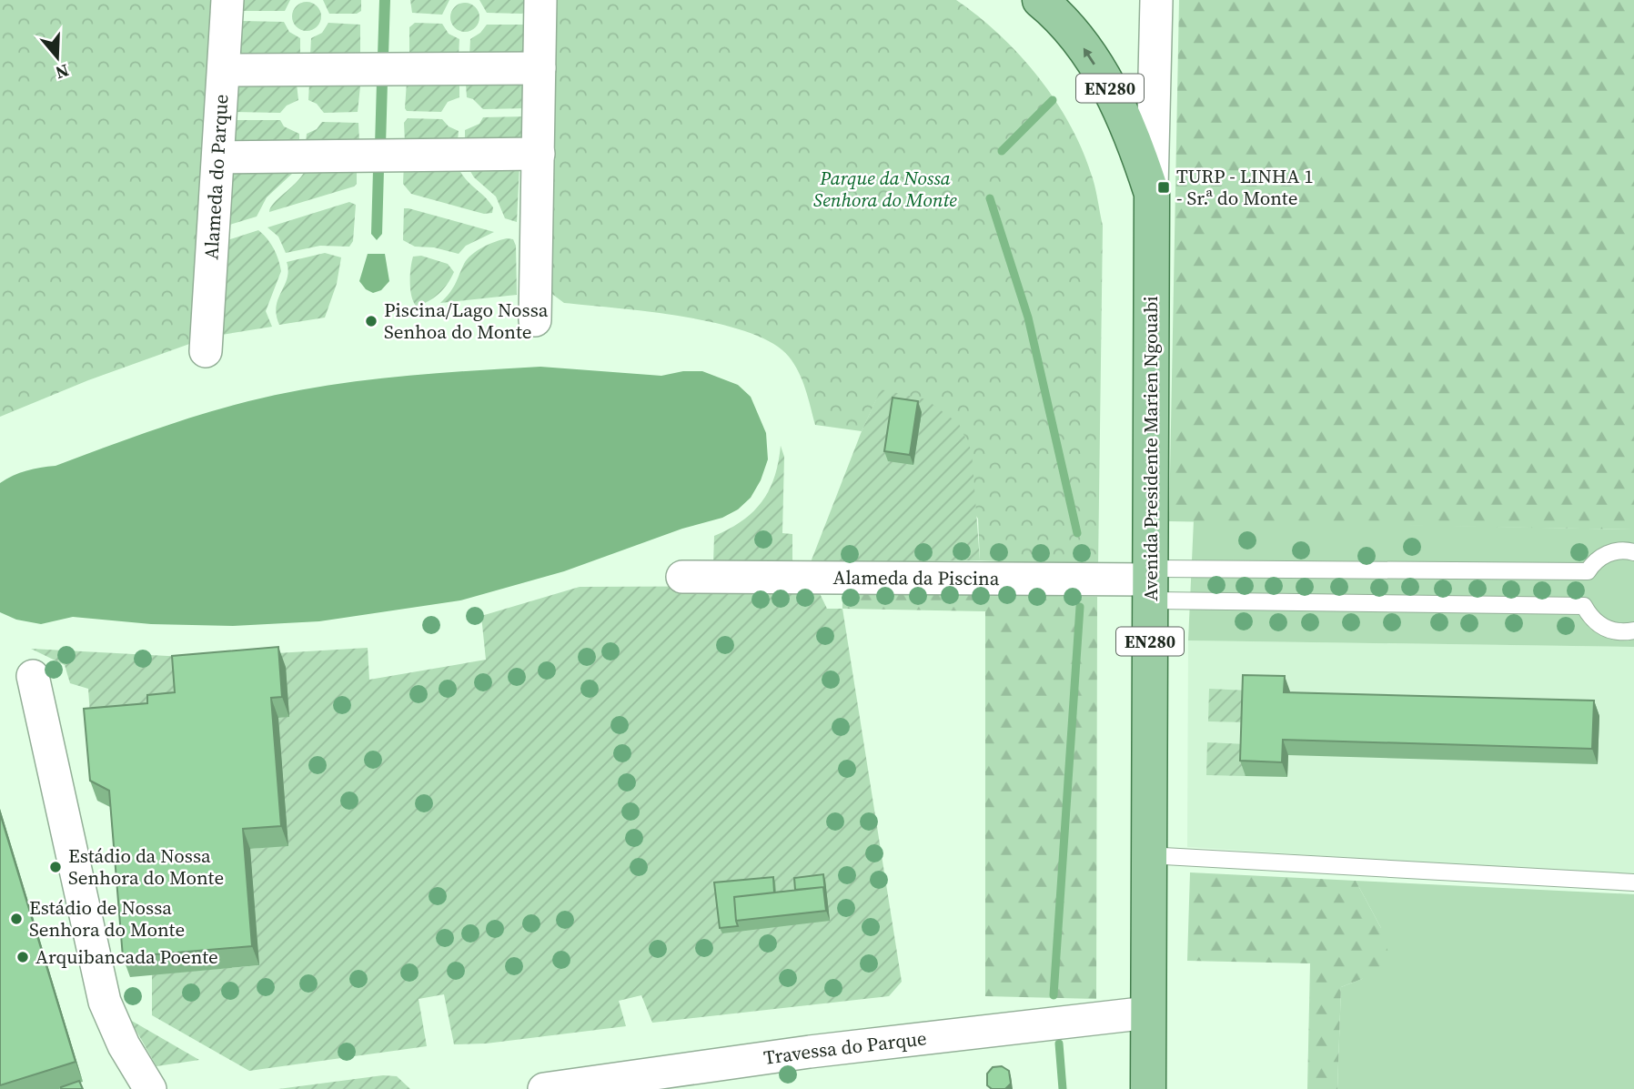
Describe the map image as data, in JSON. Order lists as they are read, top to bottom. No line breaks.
{"streets":{"main road":["EN280","Avenida Presidente Marien Ngouabi"],"street":["Alameda do Parque","Alameda da Piscina","Travessa do Parque"]},"crossings":[["EN280","Avenida Presidente Marien Ngouabi"],["Avenida Presidente Marien Ngouabi","Alameda da Piscina"],["Avenida Presidente Marien Ngouabi","Travessa do Parque"]],"parks":["Parque da Nossa Senhora do Monte"],"places":{"transit":["TURP - LINHA 1 - Sr.ª do Monte"],"other":["Piscina/Lago Nossa Senhoa do Monte","Estádio da Nossa Senhora do Monte","Estádio de Nossa Senhora do Monte","Arquibancada Poente"]},"north":"bottom"}
